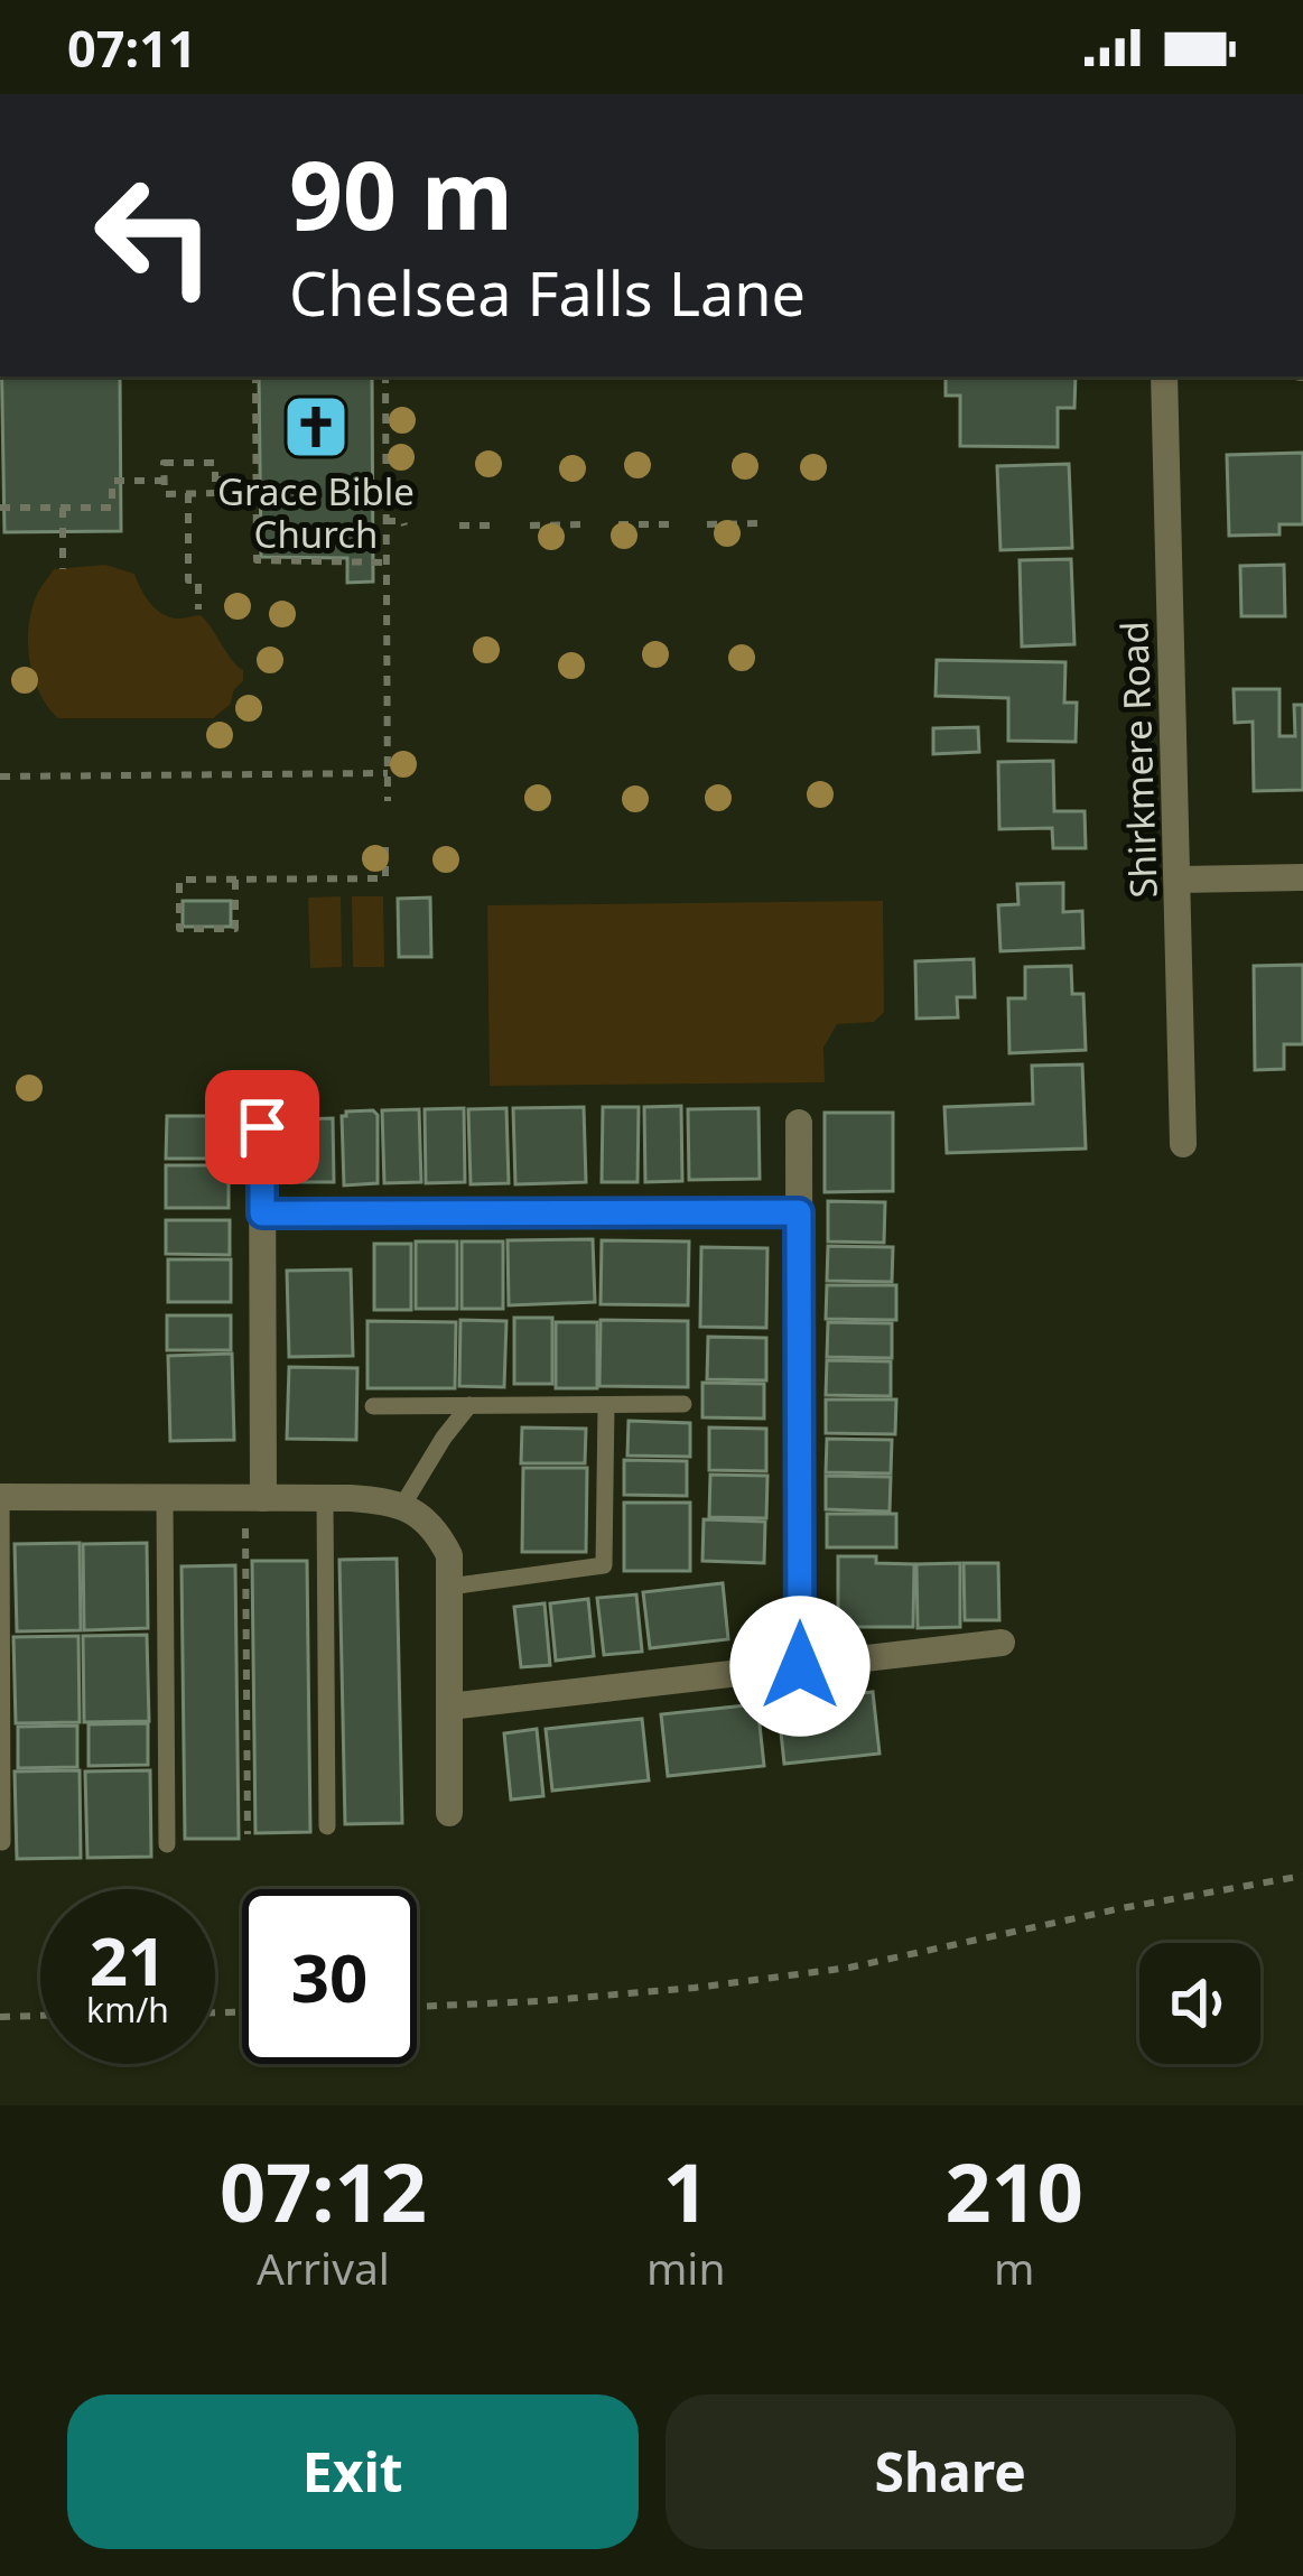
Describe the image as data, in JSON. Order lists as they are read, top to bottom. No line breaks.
{"streets":{"street":["Shirkmere Road"]},"places":{"church":["Grace Bible Church"]},"page":{"status":"07:11","turn":["90 m","Chelsea Falls Lane"],"speed":"21 km/h","limit":"30","eta":["07:12","Arrival","1","min","210","m"],"buttons":["Exit","Share"]}}
